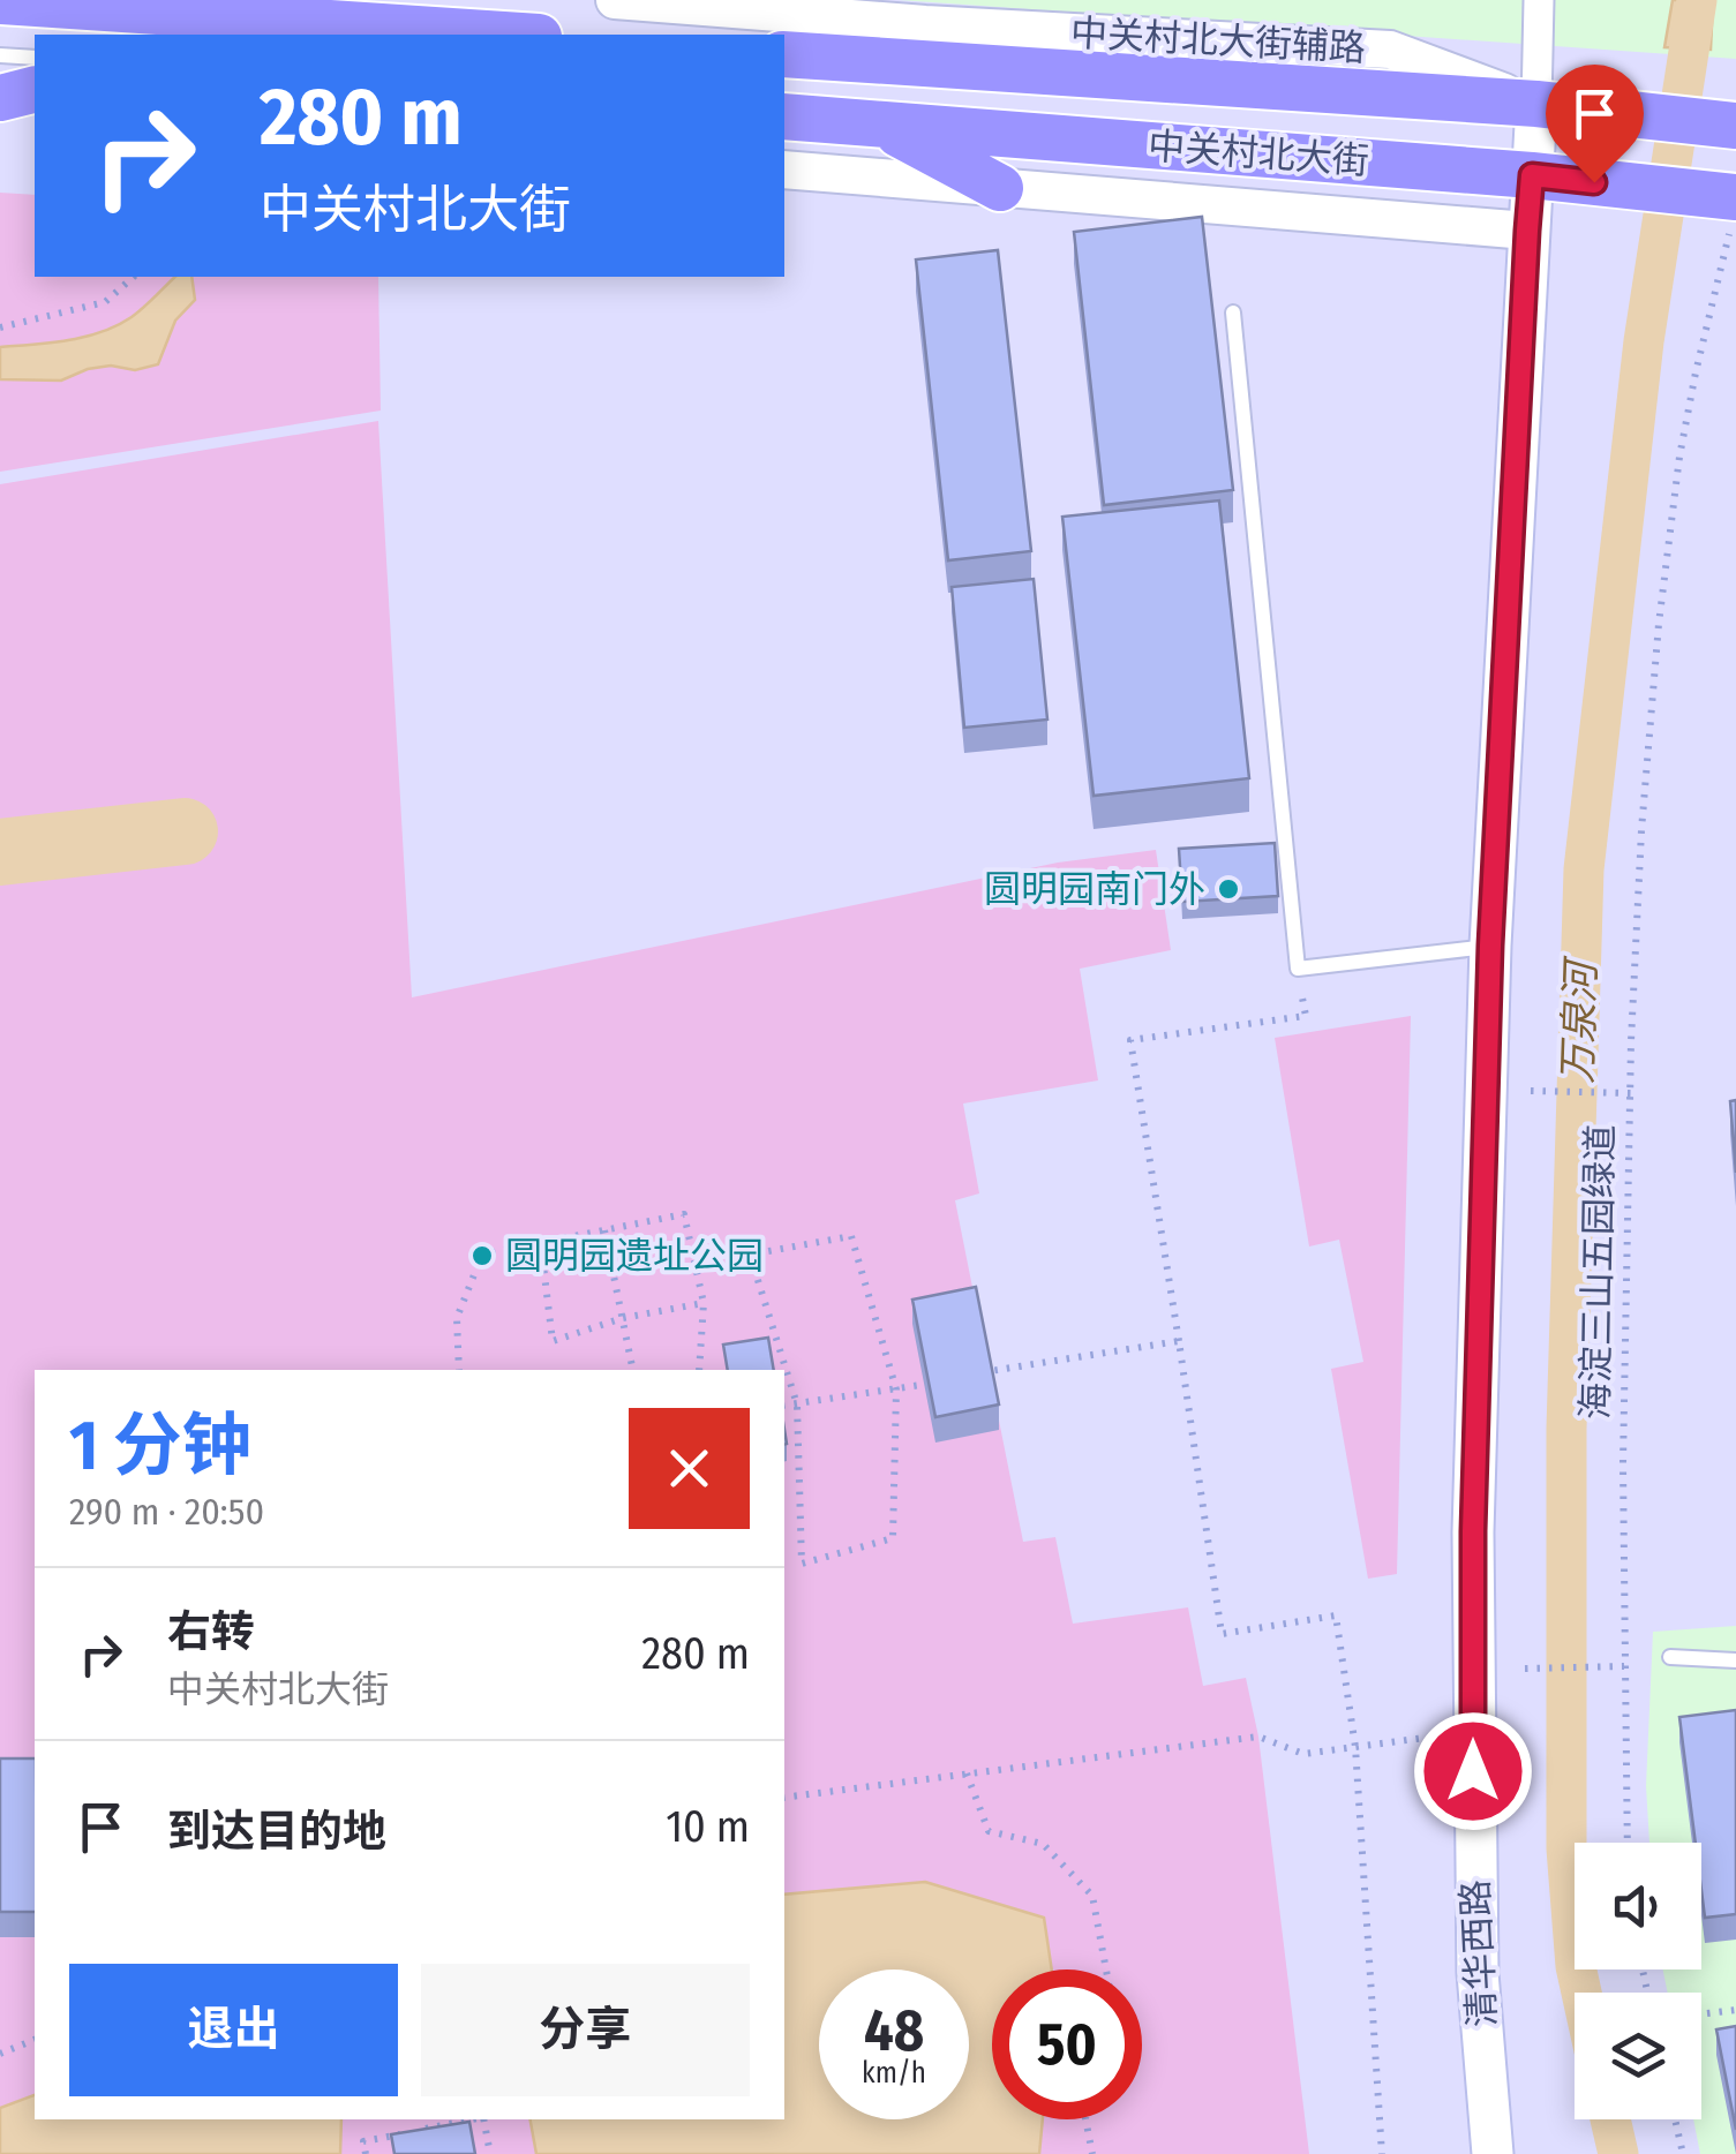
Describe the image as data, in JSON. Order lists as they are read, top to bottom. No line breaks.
{"streets":{"main road":["中关村北大街","清华西路"],"street":["中关村北大街辅路"],"path":["海淀三山五园绿道"]},"crossings":[["中关村北大街辅路","中关村北大街"],["中关村北大街辅路","清华西路"],["中关村北大街","海淀三山五园绿道"],["中关村北大街","清华西路"]],"water":["万泉河"],"places":["圆明园南门外","圆明园遗址公园"],"page":{"turn":["280 m","中关村北大街"],"heading":["1 分钟","290 m · 20:50"],"list":[{"name":"右转","note":"中关村北大街","value":"280 m"},{"name":"到达目的地","value":"10 m"}],"buttons":["退出","分享"],"speed":"48 km/h","limit":"50"}}
